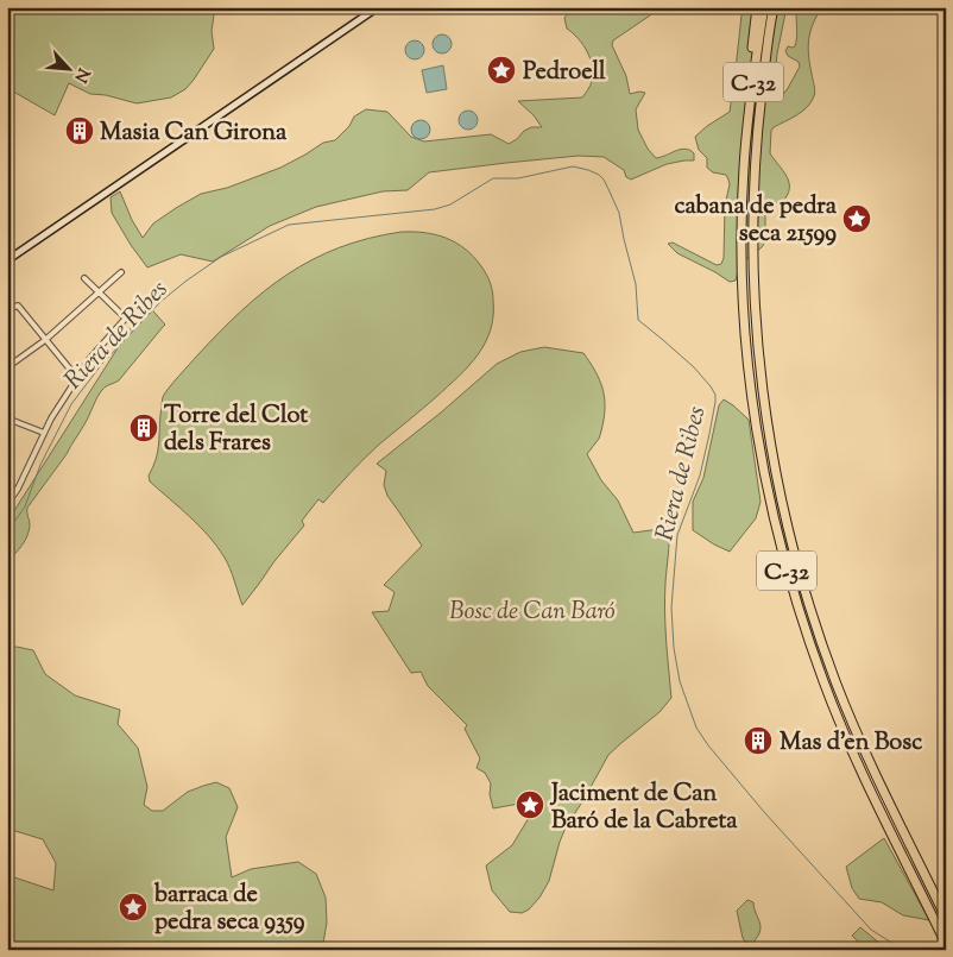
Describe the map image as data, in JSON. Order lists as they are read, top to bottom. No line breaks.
{"streets":{"highway":["C-32"]},"water":["Riera de Ribes"],"parks":["Bosc de Can Baró"],"places":{"place":["Pedroell","cabana de pedra seca 21599","Jaciment de Can Baró de la Cabreta","barraca de pedra seca 9359"],"building":["Masia Can Girona","Torre del Clot dels Frares","Mas d'en Bosc"]},"north":"bottom right"}
